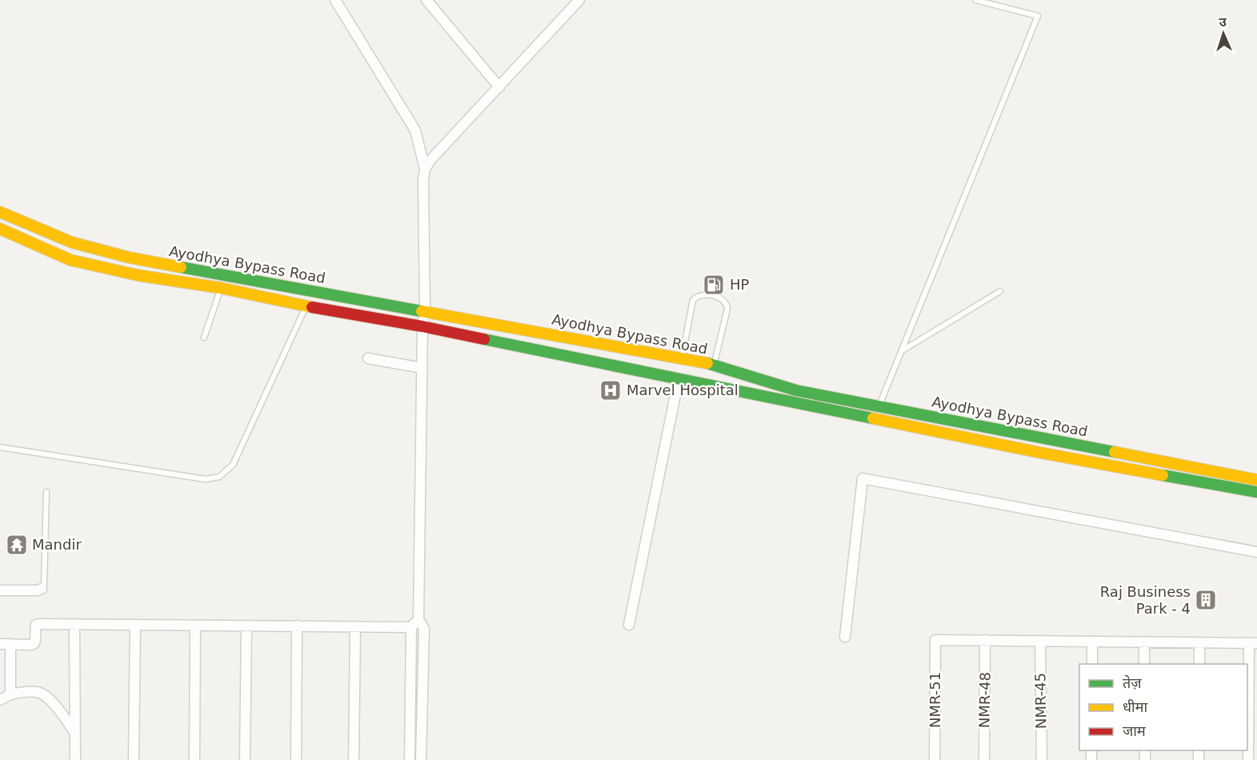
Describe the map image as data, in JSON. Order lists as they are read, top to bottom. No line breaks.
{"streets":{"main road":["Ayodhya Bypass Road"],"street":["NMR-51","NMR-48","NMR-45"]},"crossings":[["NMR-51","NMR-48"]],"places":{"fuel station":["HP"],"hospital":["Marvel Hospital"],"temple":["Mandir"],"building":["Raj Business Park - 4"]},"legend":["तेज़","धीमा","जाम"],"north":"top"}
